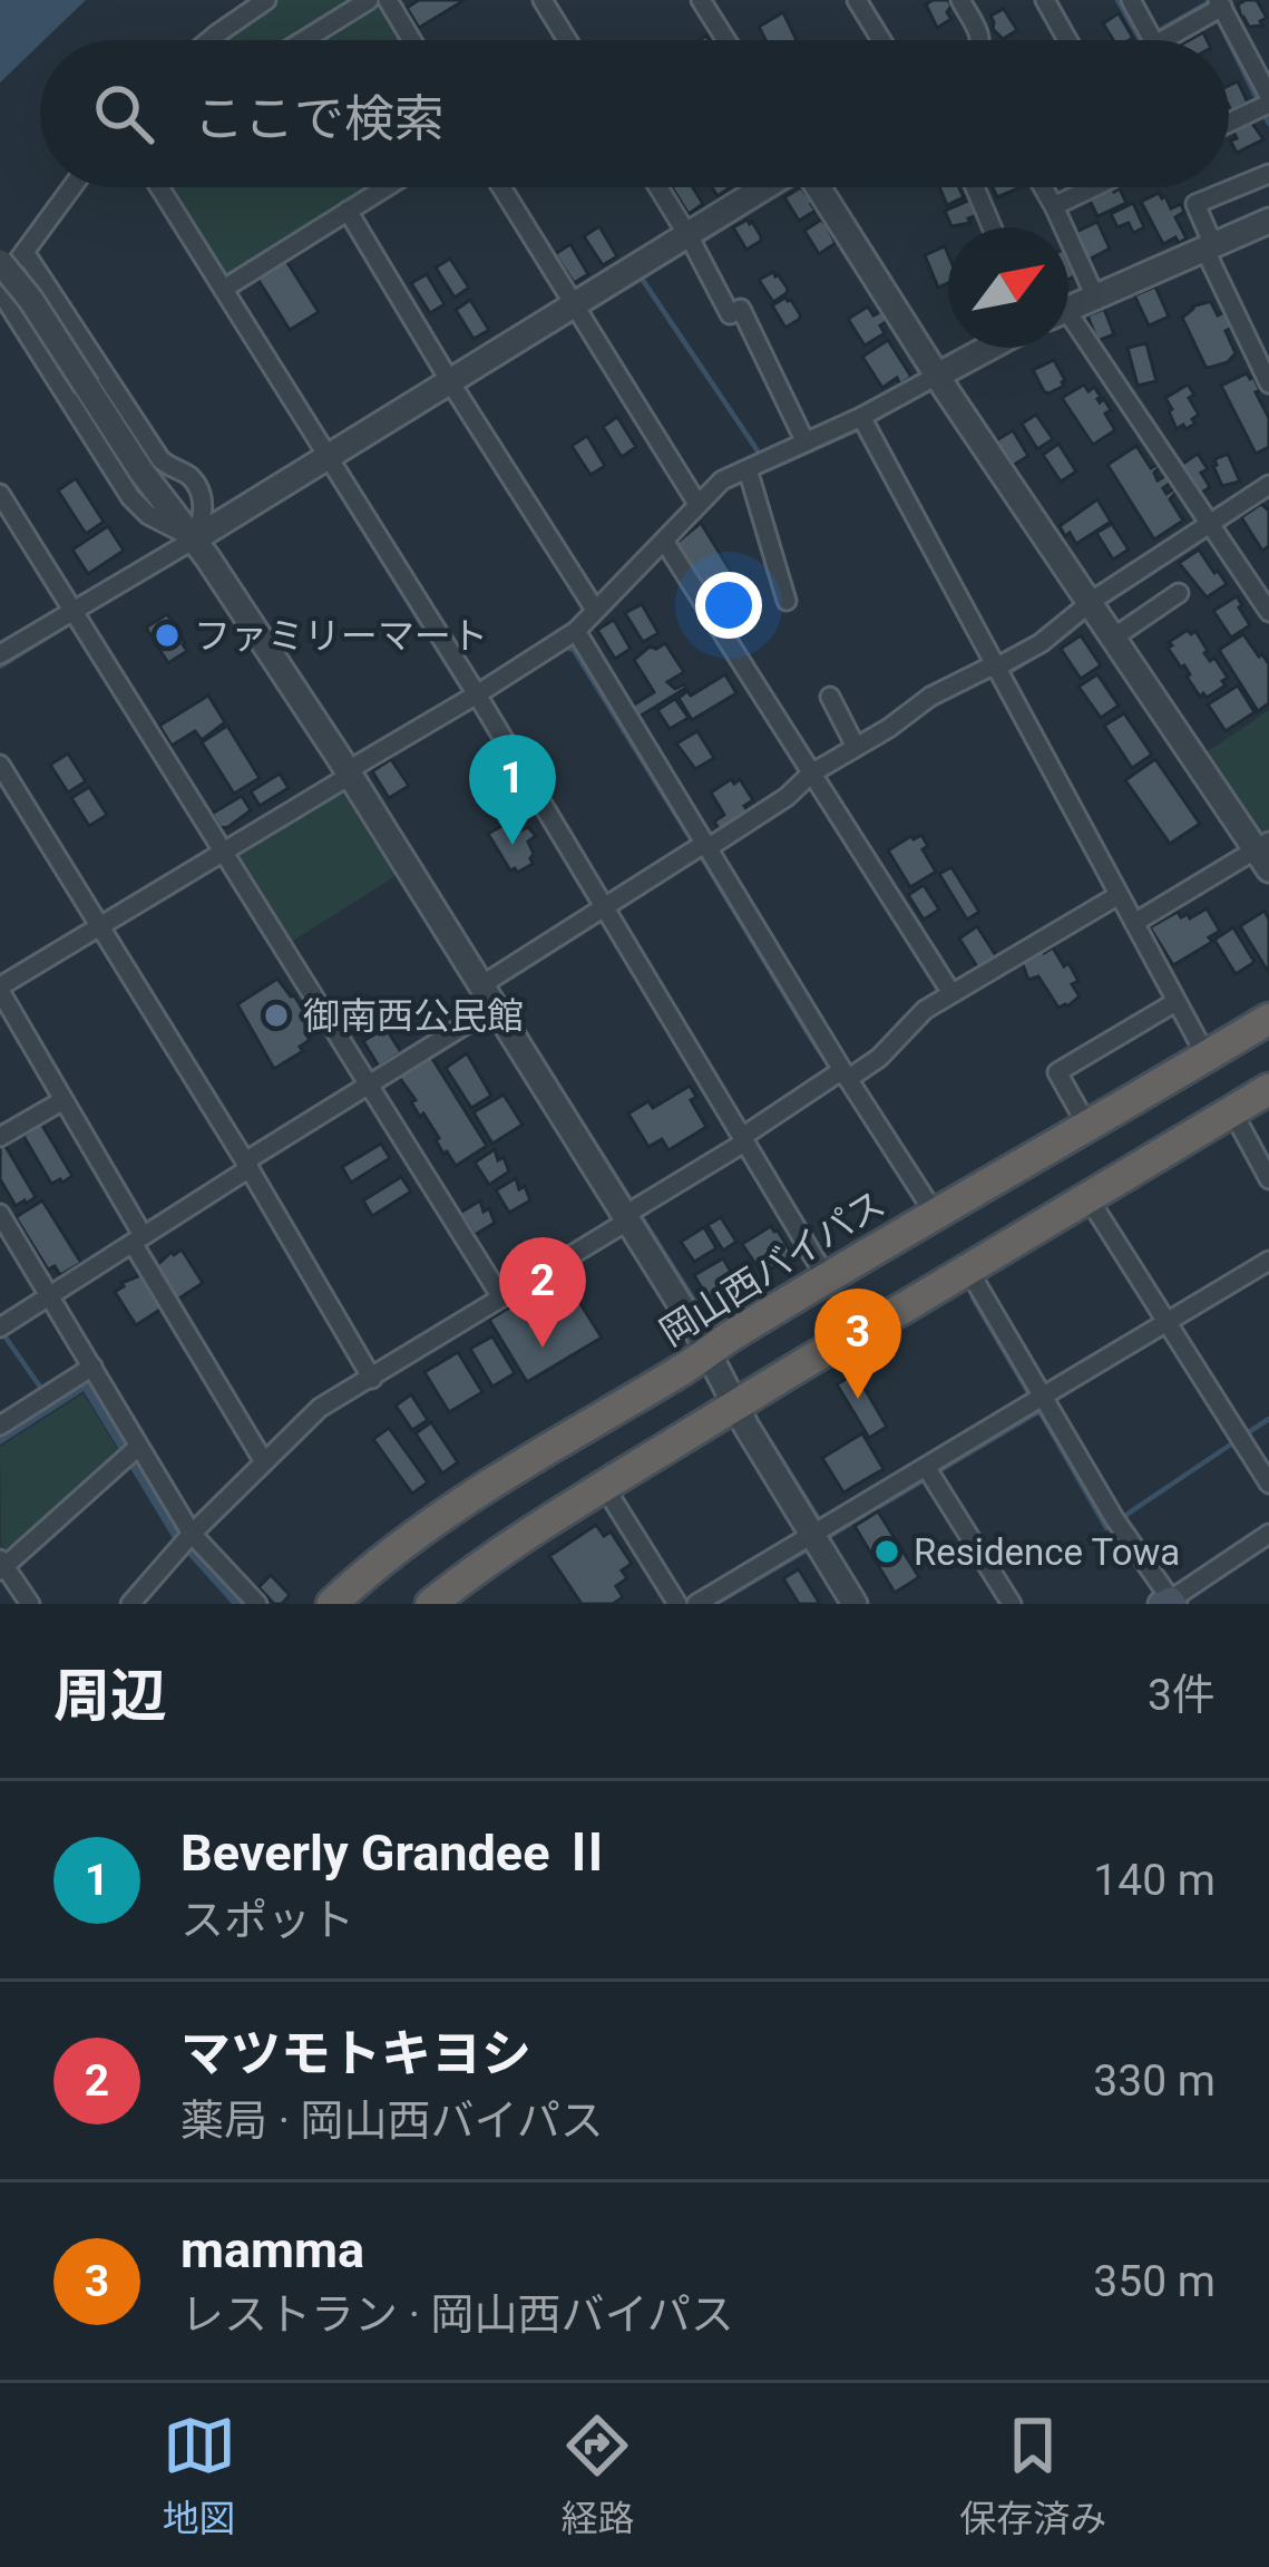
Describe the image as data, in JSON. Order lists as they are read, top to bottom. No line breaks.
{"streets":{"highway":["岡山西バイパス"]},"places":["ファミリーマート","御南西公民館","Residence Towa"],"north":"top right","page":{"search":"ここで検索","pins":["1","2","3"],"heading":["周辺","3件"],"list":[{"mark":"1","name":"Beverly Grandee Ⅱ","note":"スポット","value":"140 m"},{"mark":"2","name":"マツモトキヨシ","note":"薬局 · 岡山西バイパス","value":"330 m"},{"mark":"3","name":"mamma","note":"レストラン · 岡山西バイパス","value":"350 m"}],"nav":["地図","経路","保存済み"]}}
